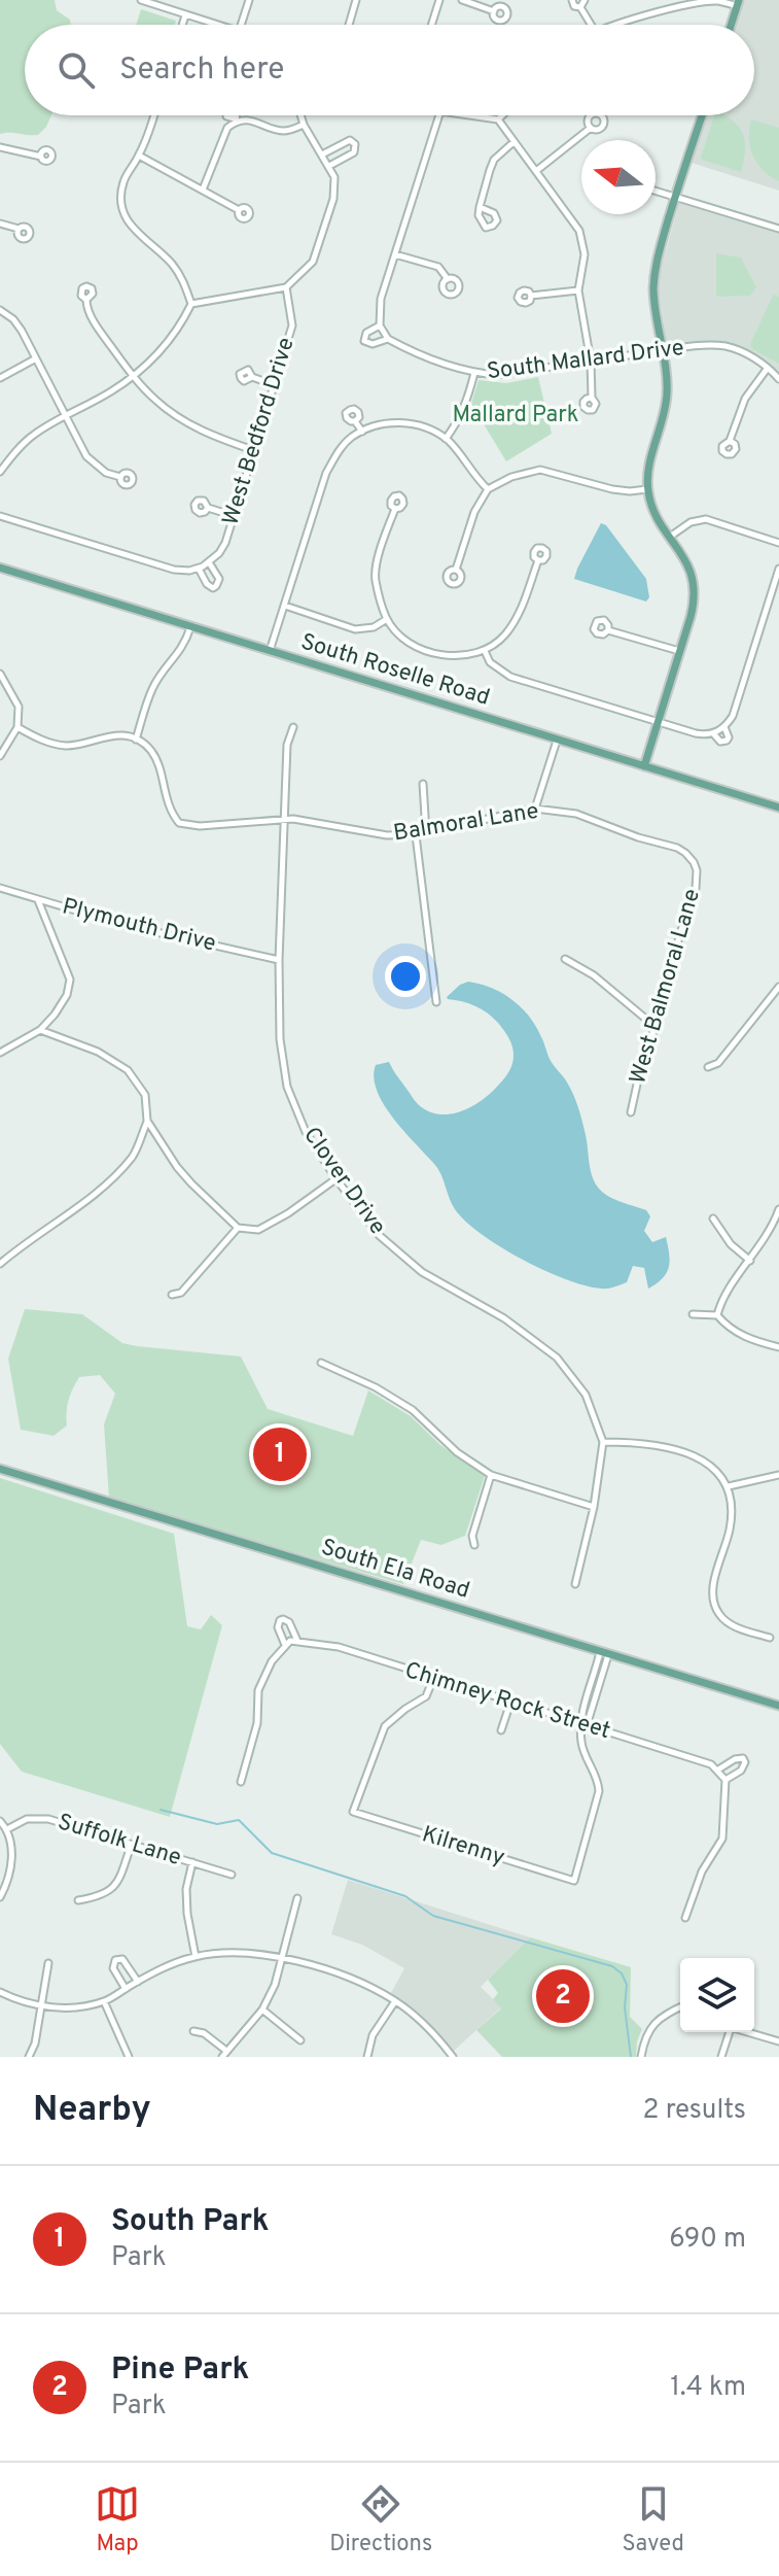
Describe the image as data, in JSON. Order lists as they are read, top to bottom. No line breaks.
{"streets":{"main road":["South Roselle Road","South Ela Road"],"street":["South Mallard Drive","West Bedford Drive","Balmoral Lane","Plymouth Drive","West Balmoral Lane","Clover Drive","Chimney Rock Street","Suffolk Lane","Kilrenny"]},"crossings":[["Balmoral Lane","West Balmoral Lane"],["Balmoral Lane","Clover Drive"],["Plymouth Drive","Clover Drive"],["Chimney Rock Street","Kilrenny"]],"parks":["Mallard Park"],"north":"left","page":{"search":"Search here","pins":["1","2"],"heading":["Nearby","2 results"],"list":[{"mark":"1","name":"South Park","note":"Park","value":"690 m"},{"mark":"2","name":"Pine Park","note":"Park","value":"1.4 km"}],"nav":["Map","Directions","Saved"]}}
